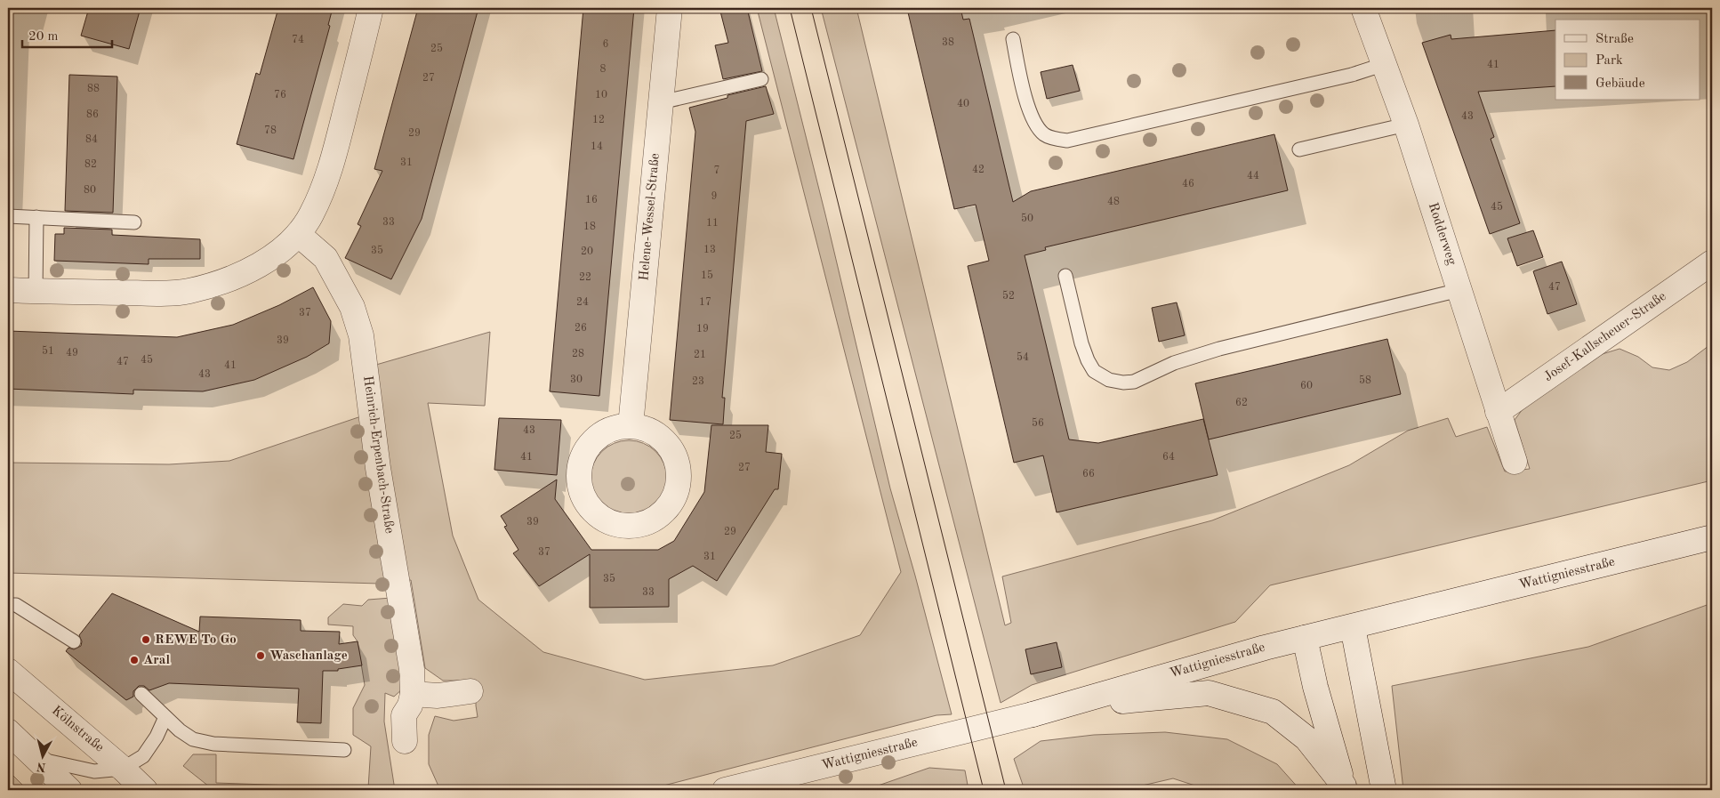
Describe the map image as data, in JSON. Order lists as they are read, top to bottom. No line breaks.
{"streets":{"street":["Helene-Wessel-Straße","Rodderweg","Josef-Kallscheuer-Straße","Heinrich-Erpenbach-Straße","Wattigniesstraße","Kölnstraße"]},"crossings":[["Rodderweg","Josef-Kallscheuer-Straße"]],"places":["REWE To Go","Waschanlage","Aral"],"house_numbers":["74","38","6","25","41","8","27","88","76","10","40","86","43","12","78","29","84","14","31","82","42","7","44","46","80","9","16","48","45","50","33","11","18","13","35","20","15","22","47","52","24","17","37","26","19","39","51","49","28","21","54","45","47","41","43","30","58","23","60","62","56","43","25","41","64","27","66","39","29","37","31","35","33"],"legend":["Straße","Park","Gebäude"],"scale_bar":"20 m","north":"bottom"}
